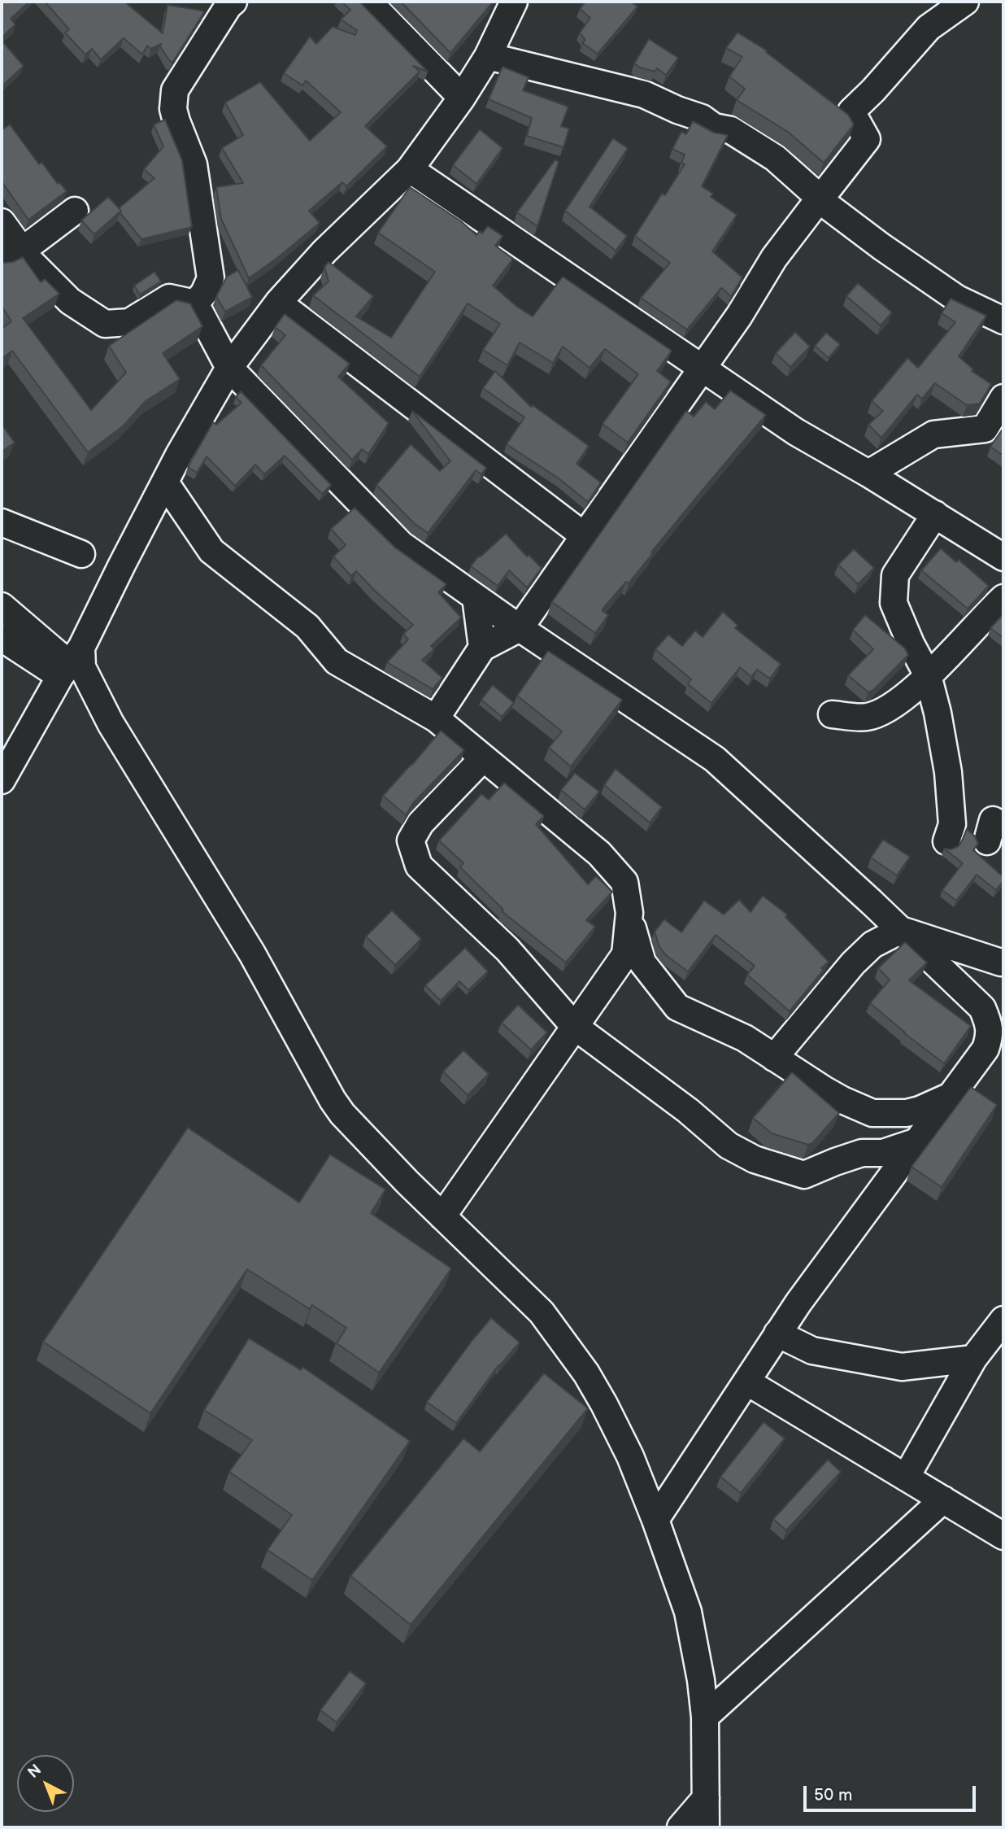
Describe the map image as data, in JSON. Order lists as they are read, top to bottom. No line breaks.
{"scale_bar":"50 m","north":"top left"}
